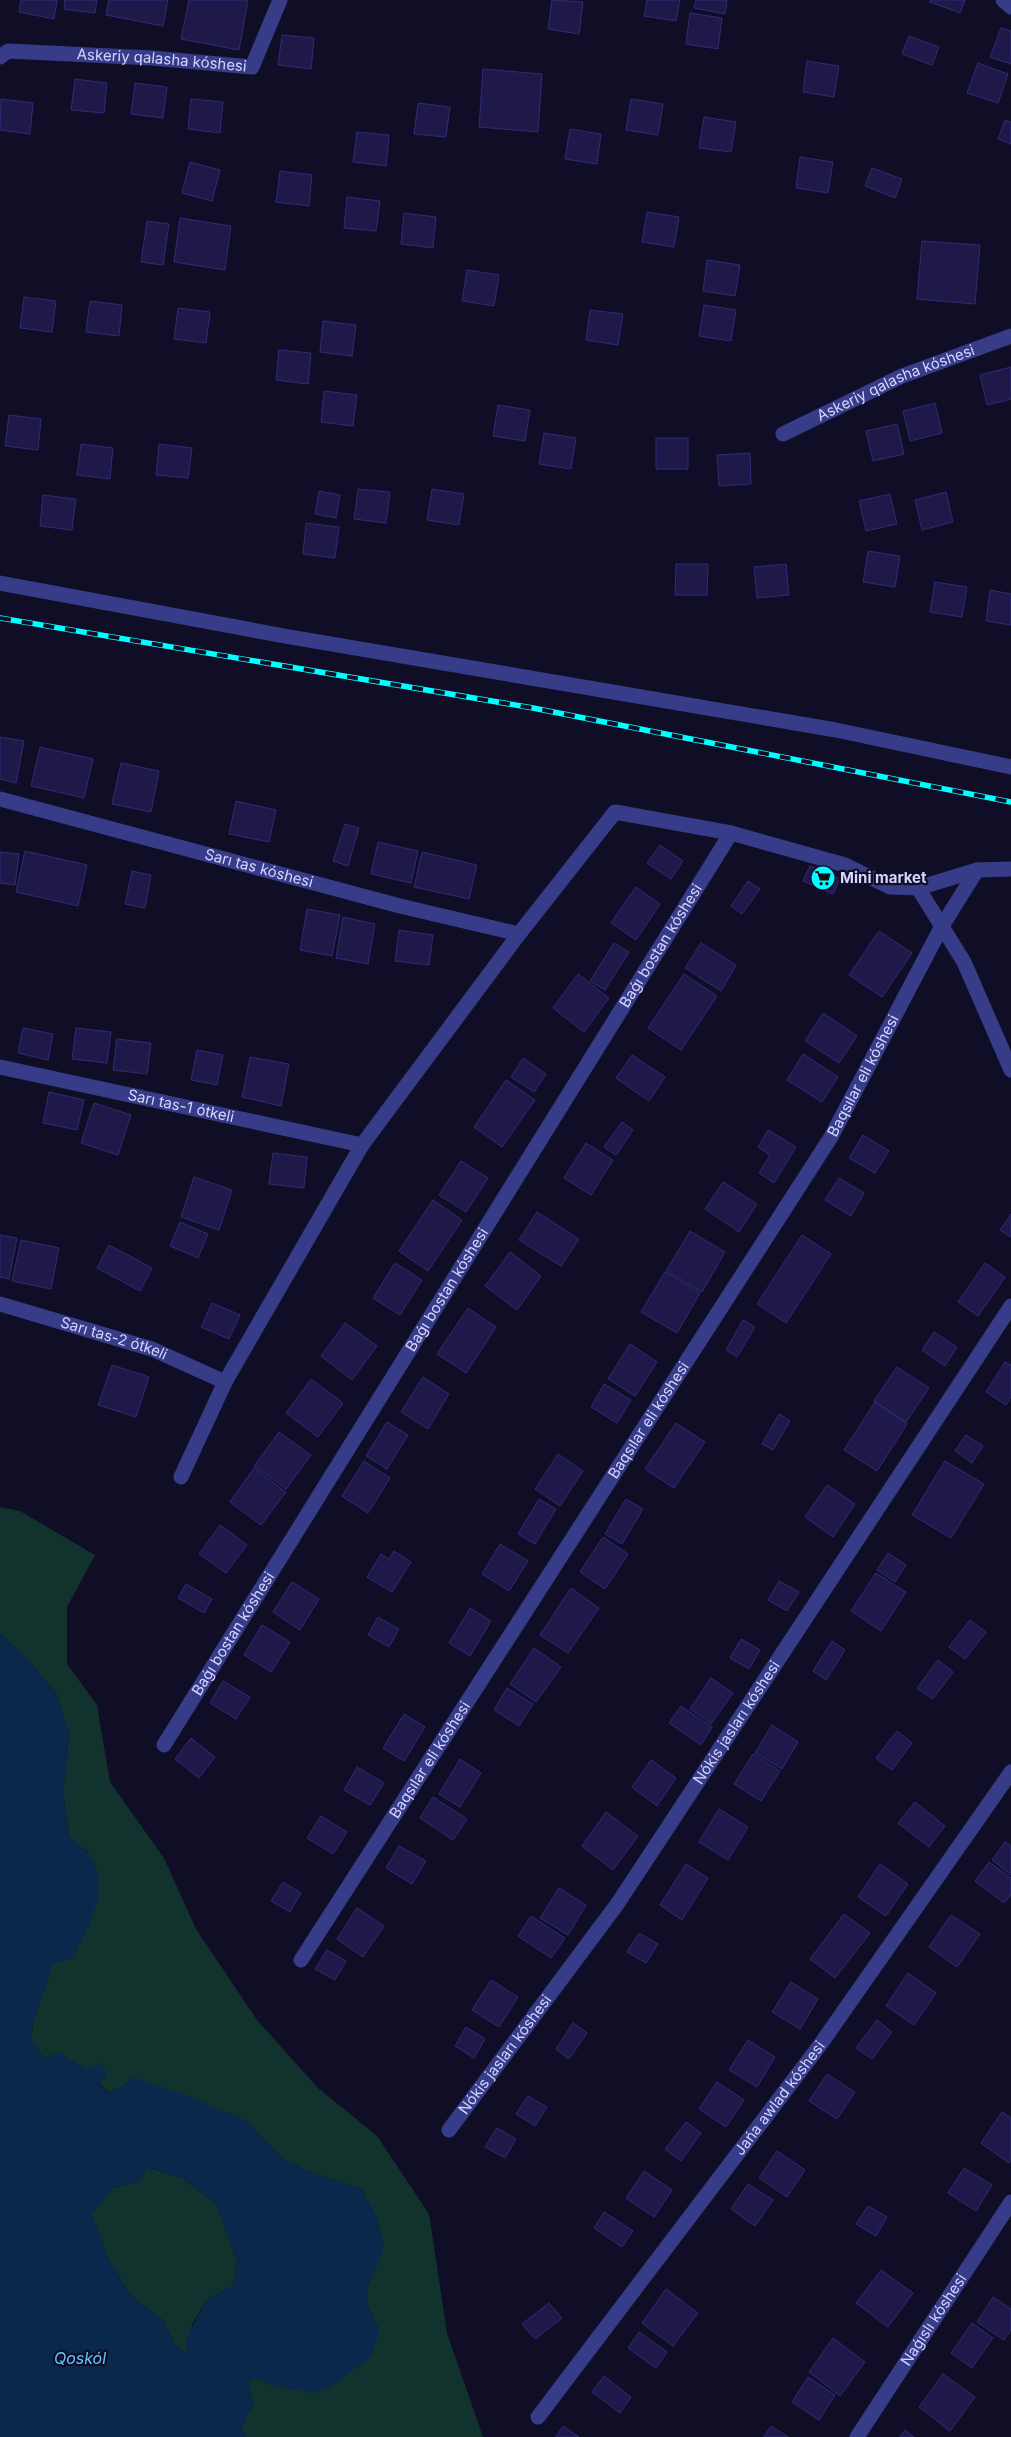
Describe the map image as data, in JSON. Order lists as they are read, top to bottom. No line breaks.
{"streets":{"street":["Askeriy qalasha kóshesi","Sarı tas kóshesi","Baǵı bostan kóshesi","Baqsılar eli kóshesi","Sarı tas-1 ótkeli","Sarı tas-2 ótkeli","Nókis jasları kóshesi","Jańa awlad kóshesi","Naǵıslı kóshesi"]},"water":["Qoskól"],"places":{"supermarket":["Mini market"]}}
